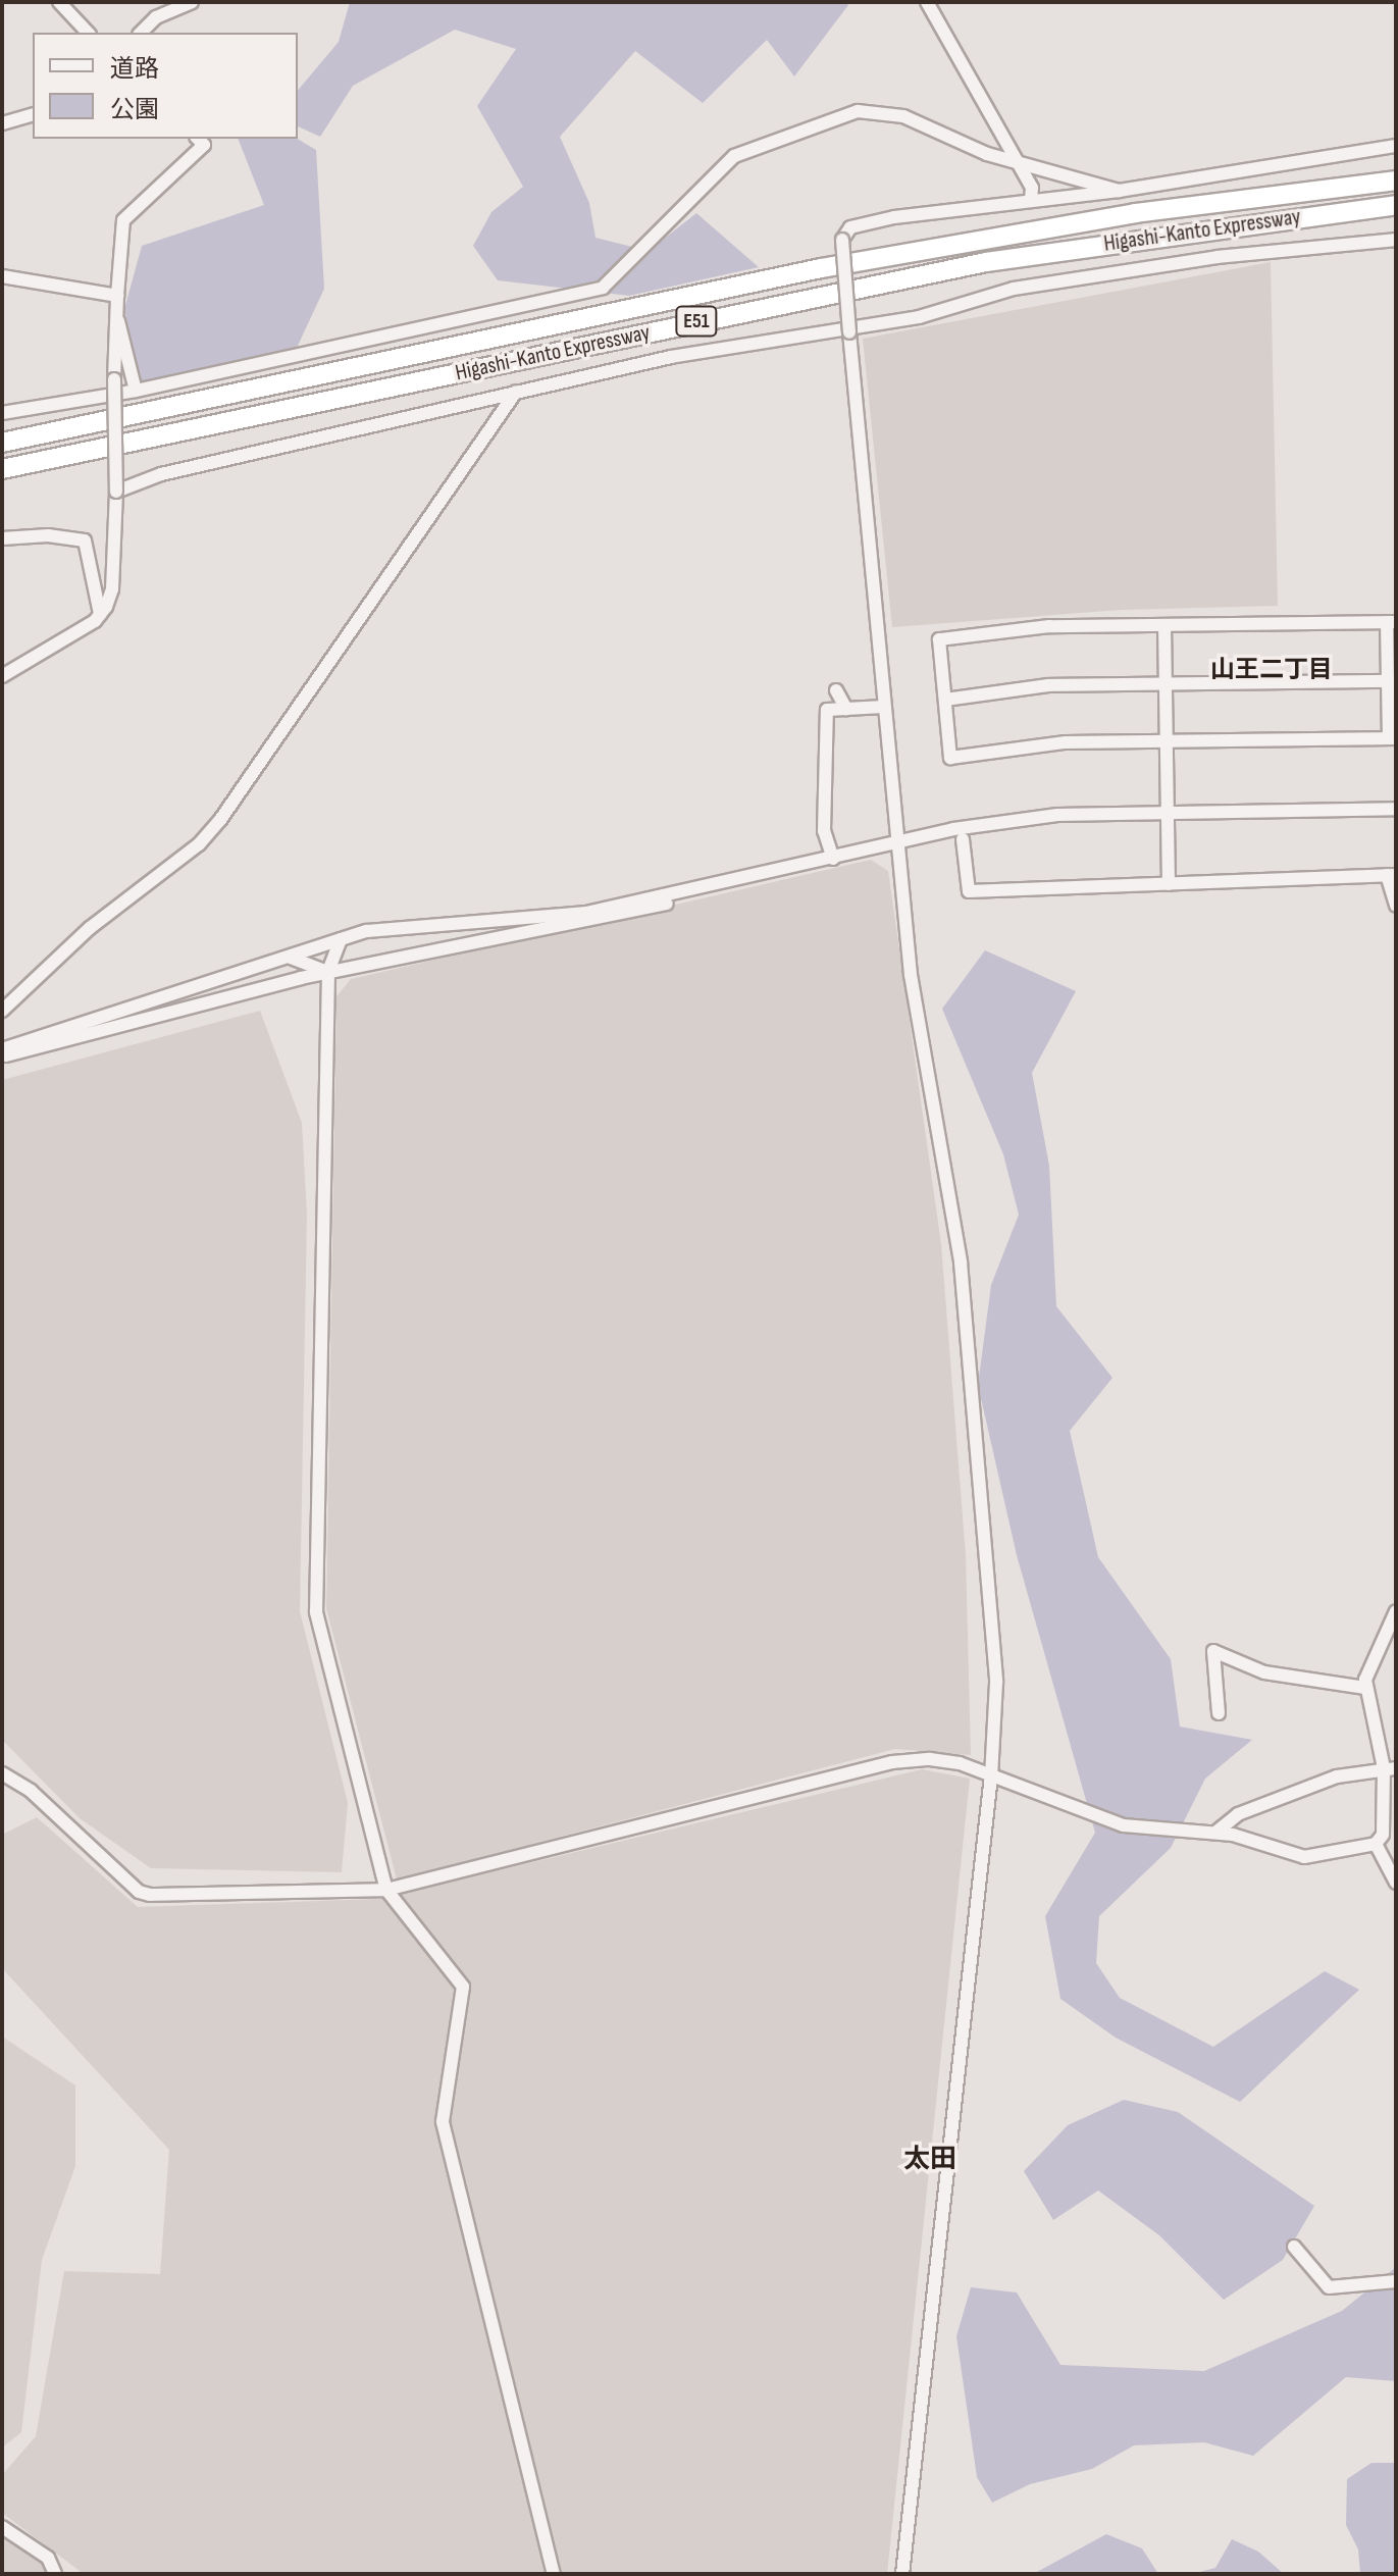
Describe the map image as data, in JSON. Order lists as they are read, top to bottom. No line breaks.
{"streets":{"highway":["Higashi-Kanto Expressway","E51"]},"districts":["山王二丁目","太田"],"legend":["道路","公園"]}
